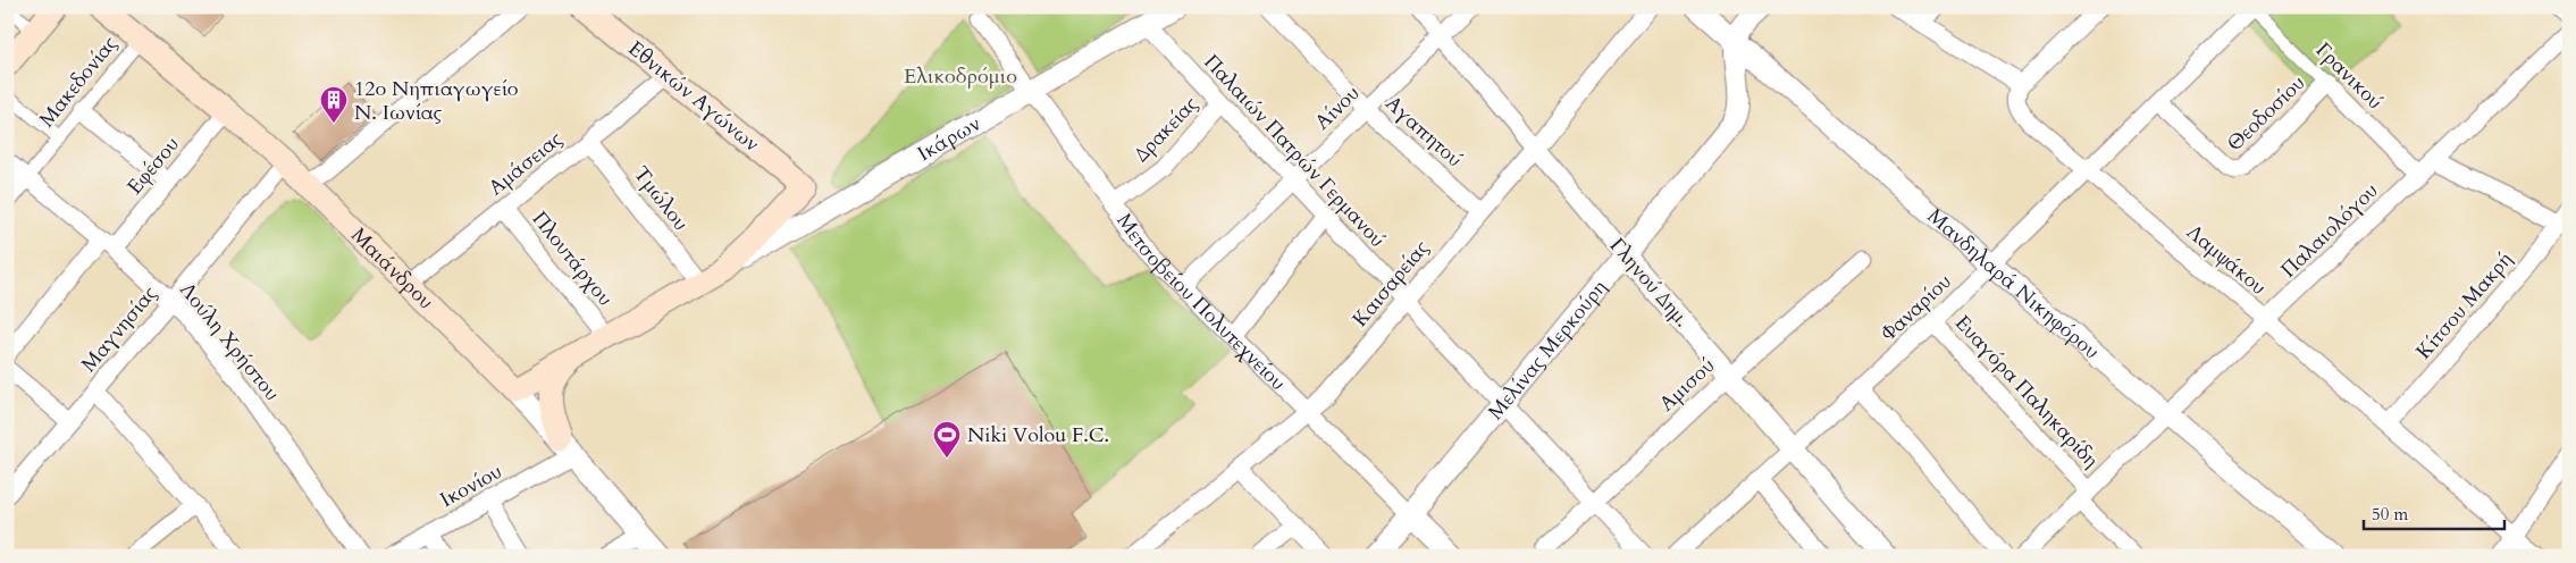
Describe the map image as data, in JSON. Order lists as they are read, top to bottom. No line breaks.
{"streets":{"main road":["Εθνικών Αγώνων","Ικάρων","Μαιάνδρου"],"street":["Γρανικού","Μακεδονίας","Αίνου","Θεοδοσίου","Δρακείας","Αγαπητού","Παλαιών Πατρών Γερμανού","Αμάσειας","Εφέσου","Τμώλου","Παλαιολόγου","Πλουτάρχου","Λαμψάκου","Γληνού Δημ.","Καισαρείας","Μανδηλαρά Νικηφόρου","Μετσοβείου Πολυτεχνείου","Κίτσου Μακρή","Φαναρίου","Μαγνησίας","Λούλη Χρήστου","Μελίνας Μερκούρη","Αμισού","Ευαγόρα Παληκαρίδη","Ικονίου"]},"crossings":[["Γρανικού","Θεοδοσίου"],["Γρανικού","Παλαιολόγου"],["Γρανικού","Φαναρίου"],["Μακεδονίας","Μαιάνδρου"],["Μακεδονίας","Λούλη Χρήστου"],["Εθνικών Αγώνων","Ικάρων"],["Εθνικών Αγώνων","Αμάσειας"],["Αίνου","Αγαπητού"],["Αίνου","Παλαιών Πατρών Γερμανού"],["Αίνου","Γληνού Δημ."],["Αίνου","Μετσοβείου Πολυτεχνείου"],["Θεοδοσίου","Φαναρίου"],["Δρακείας","Παλαιών Πατρών Γερμανού"],["Δρακείας","Μετσοβείου Πολυτεχνείου"],["Αγαπητού","Καισαρείας"],["Ικάρων","Παλαιών Πατρών Γερμανού"],["Ικάρων","Τμώλου"],["Ικάρων","Πλουτάρχου"],["Ικάρων","Μαιάνδρου"],["Ικάρων","Μετσοβείου Πολυτεχνείου"],["Παλαιών Πατρών Γερμανού","Καισαρείας"],["Παλαιών Πατρών Γερμανού","Μελίνας Μερκούρη"],["Παλαιών Πατρών Γερμανού","Αμισού"],["Αμάσειας","Τμώλου"],["Αμάσειας","Πλουτάρχου"],["Αμάσειας","Μαιάνδρου"],["Εφέσου","Μαιάνδρου"],["Εφέσου","Λούλη Χρήστου"],["Παλαιολόγου","Λαμψάκου"],["Παλαιολόγου","Μανδηλαρά Νικηφόρου"],["Παλαιολόγου","Ευαγόρα Παληκαρίδη"],["Λαμψάκου","Κίτσου Μακρή"],["Λαμψάκου","Φαναρίου"],["Μαιάνδρου","Μαγνησίας"],["Μαιάνδρου","Ικονίου"],["Γληνού Δημ.","Καισαρείας"],["Γληνού Δημ.","Φαναρίου"],["Γληνού Δημ.","Μελίνας Μερκούρη"],["Γληνού Δημ.","Αμισού"],["Καισαρείας","Μετσοβείου Πολυτεχνείου"],["Μανδηλαρά Νικηφόρου","Φαναρίου"],["Μανδηλαρά Νικηφόρου","Μελίνας Μερκούρη"],["Μετσοβείου Πολυτεχνείου","Μελίνας Μερκούρη"],["Φαναρίου","Ευαγόρα Παληκαρίδη"],["Μαγνησίας","Λούλη Χρήστου"]],"parks":["Ελικοδρόμιο"],"places":{"building":["12ο Νηπιαγωγείο Ν. Ιωνίας"],"sports":["Niki Volou F.C."]},"scale_bar":"50 m"}
